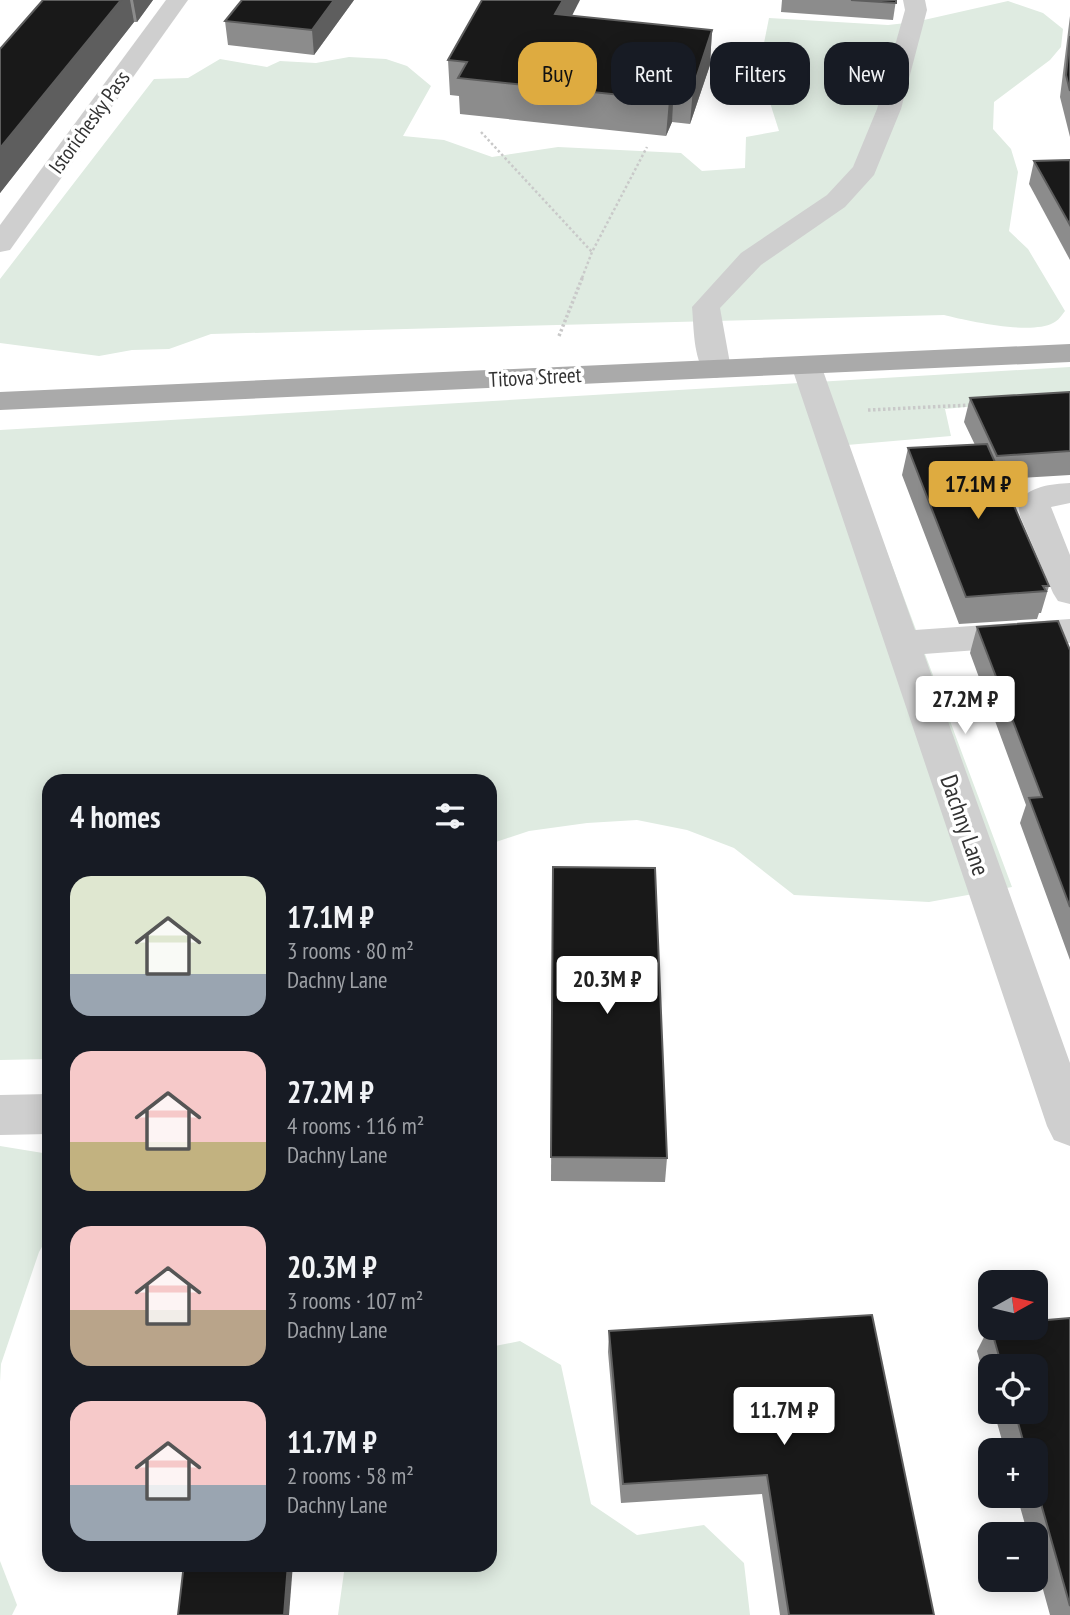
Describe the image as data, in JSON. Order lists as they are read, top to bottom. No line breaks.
{"streets":{"main road":["Titova Street"],"street":["Istorichesky Pass","Dachny Lane"]},"crossings":[["Titova Street","Dachny Lane"]],"north":"right","page":{"chip":["Buy","Rent","Filters","New"],"price":["17.1M ₽","27.2M ₽","20.3M ₽","11.7M ₽"],"heading":"4 homes","list":[{"name":"17.1M ₽","note":"3 rooms · 80 m² · Dachny Lane"},{"name":"27.2M ₽","note":"4 rooms · 116 m² · Dachny Lane"},{"name":"20.3M ₽","note":"3 rooms · 107 m² · Dachny Lane"},{"name":"11.7M ₽","note":"2 rooms · 58 m² · Dachny Lane"}],"map_buttons":["+","−"]}}
